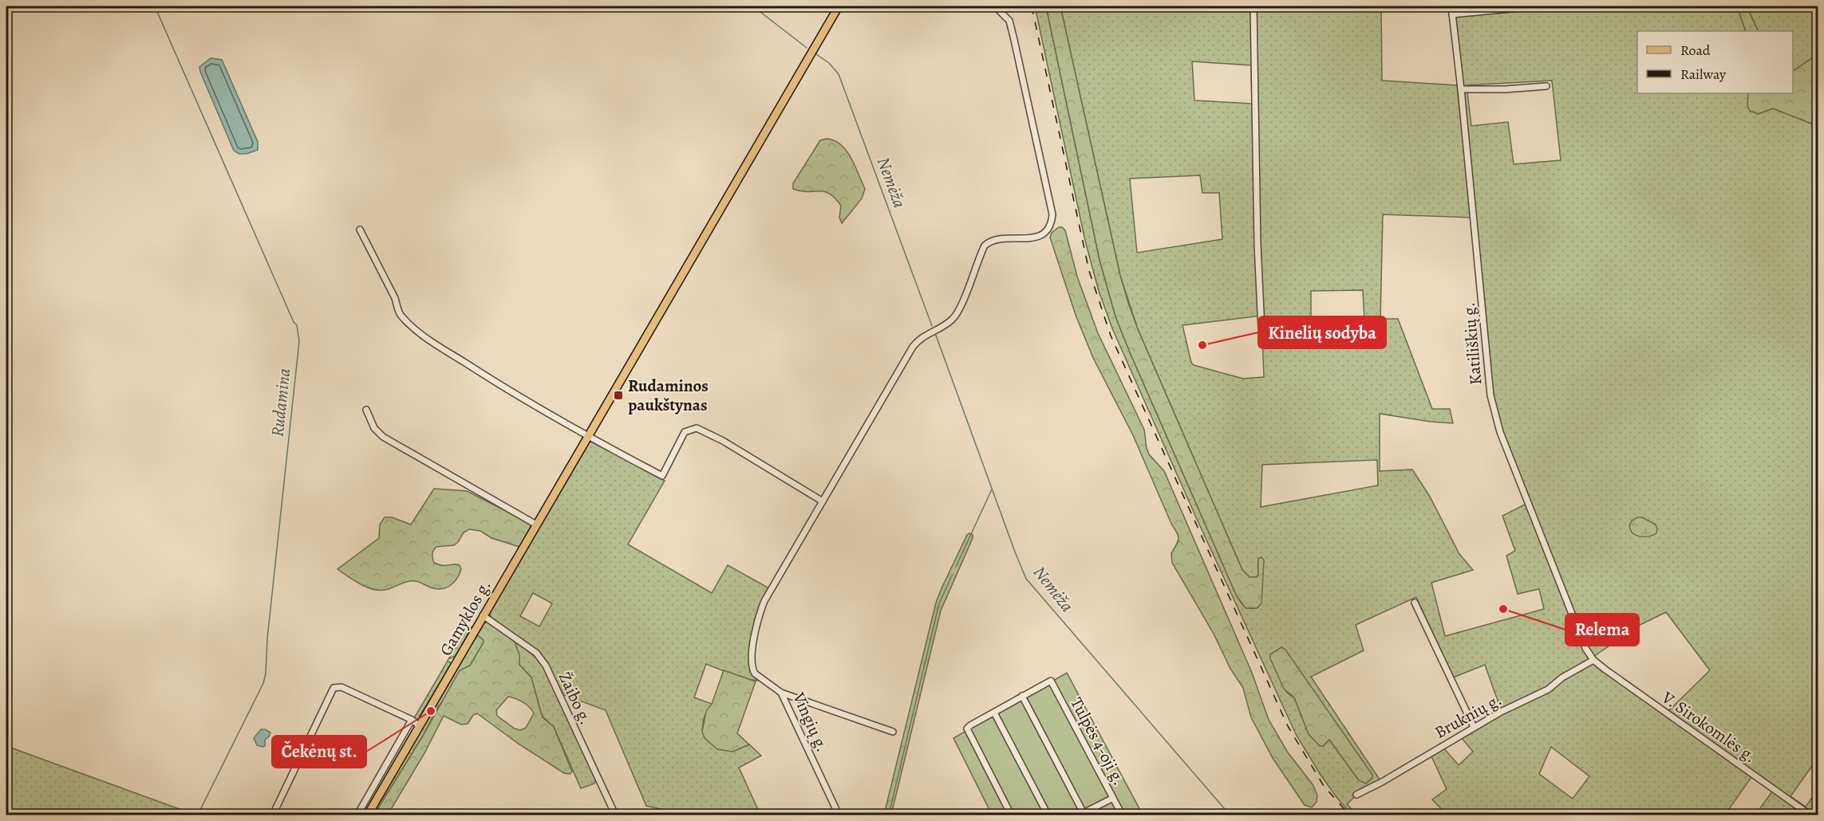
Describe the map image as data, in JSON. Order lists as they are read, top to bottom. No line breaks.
{"streets":{"main road":["Gamyklos g."],"street":["Katiliškių g.","Žaibo g.","Bruknių g.","Vingių g.","V. Sirokomlės g.","Tulpės 4-oji g."]},"crossings":[["Katiliškių g.","Bruknių g."],["Katiliškių g.","V. Sirokomlės g."],["Gamyklos g.","Žaibo g."],["Bruknių g.","V. Sirokomlės g."]],"water":["Nemėža","Rudamina"],"places":{"other":["Kinelių sodyba","Relema","Čekėnų st."],"transit":["Rudaminos paukštynas"]},"legend":["Road","Railway"]}
